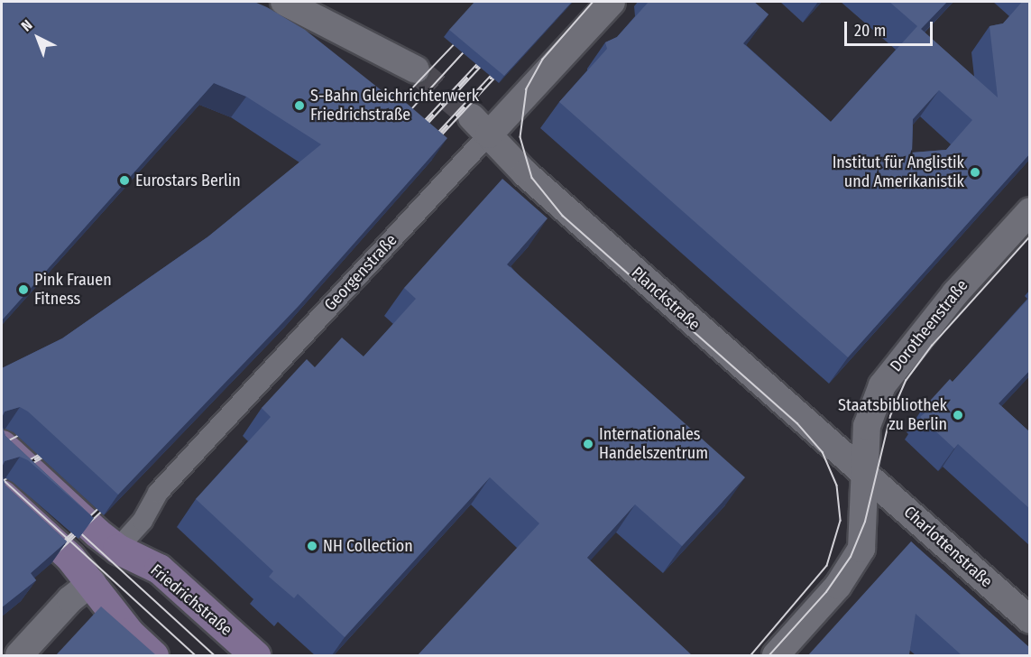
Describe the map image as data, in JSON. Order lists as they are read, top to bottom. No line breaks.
{"streets":{"main road":["Friedrichstraße"],"street":["Georgenstraße","Planckstraße","Dorotheenstraße","Charlottenstraße"]},"crossings":[["Georgenstraße","Planckstraße"],["Georgenstraße","Friedrichstraße"],["Planckstraße","Dorotheenstraße"],["Planckstraße","Charlottenstraße"],["Dorotheenstraße","Charlottenstraße"]],"places":["S-Bahn Gleichrichterwerk Friedrichstraße","Institut für Anglistik und Amerikanistik","Eurostars Berlin","Pink Frauen Fitness","Staatsbibliothek zu Berlin","Internationales Handelszentrum","NH Collection"],"scale_bar":"20 m","north":"top left"}
